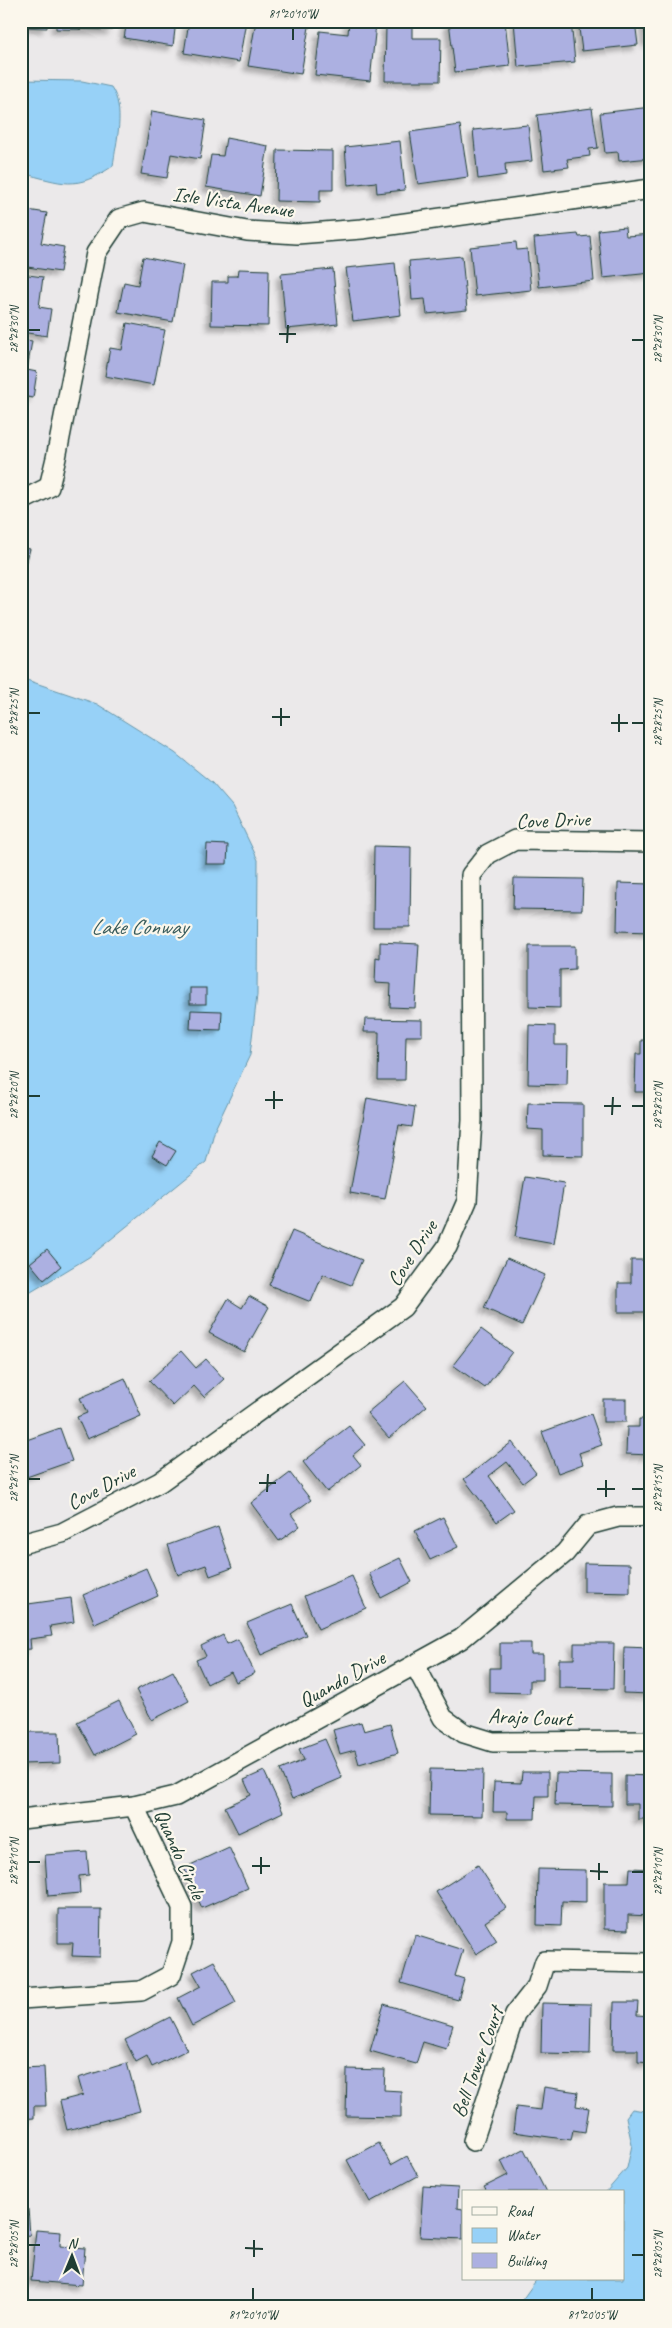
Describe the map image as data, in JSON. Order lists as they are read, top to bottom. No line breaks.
{"streets":{"street":["Isle Vista Avenue","Cove Drive","Quando Drive","Arajo Court","Quando Circle","Bell Tower Court"]},"crossings":[["Quando Drive","Arajo Court"],["Quando Drive","Quando Circle"]],"water":["Lake Conway"],"legend":["Road","Water","Building"],"north":"top","coordinates":["81°20'10\"W","28°28'30\"N","28°28'25\"N","28°28'20\"N","28°28'15\"N","28°28'10\"N","28°28'05\"N","81°20'05\"W"]}
